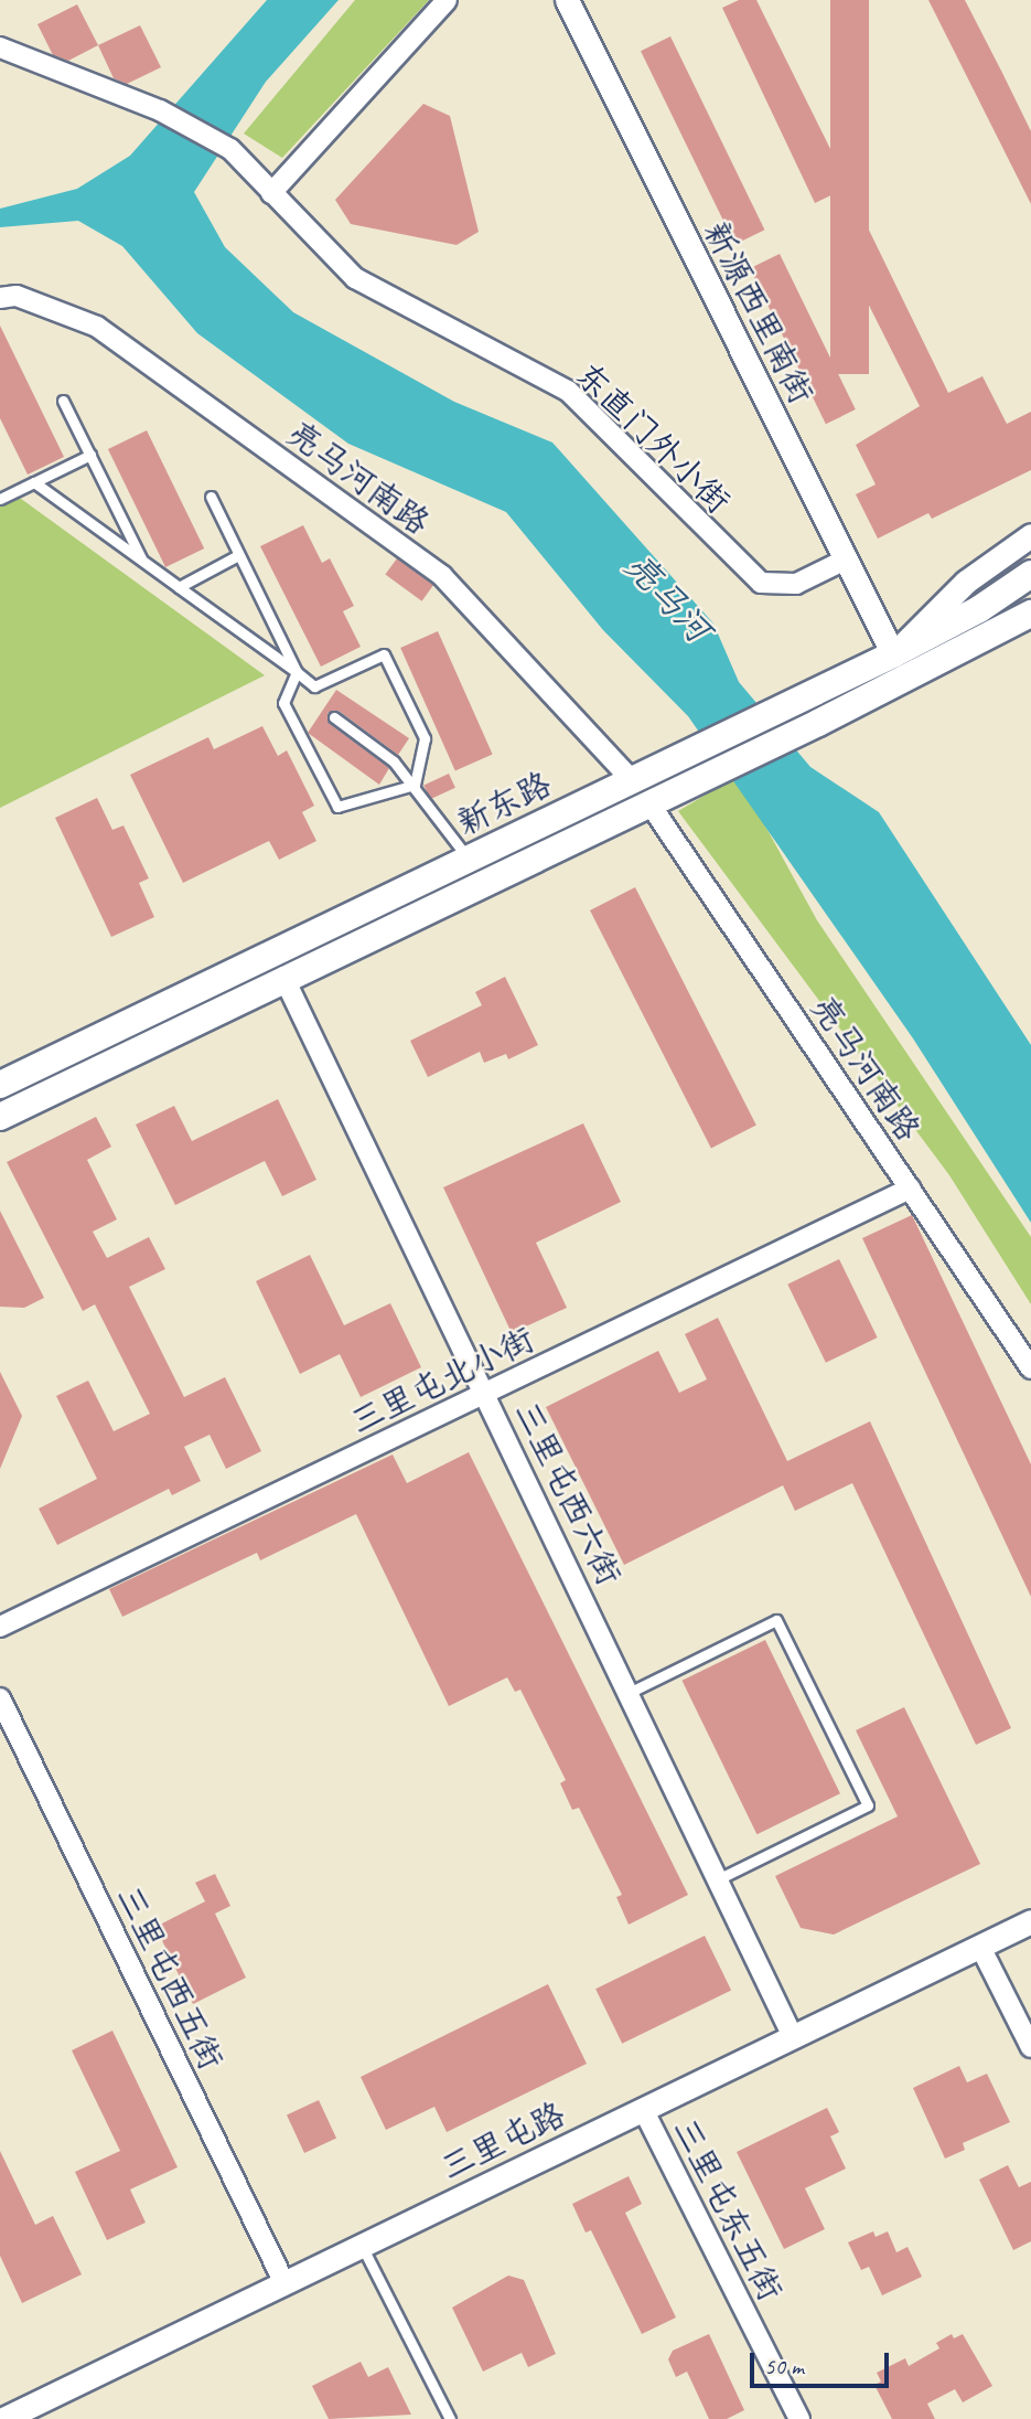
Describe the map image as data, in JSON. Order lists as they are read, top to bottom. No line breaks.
{"streets":{"main road":["新东路"],"street":["新源西里南街","东直门外小街","亮马河南路","三里屯北小街","三里屯西六街","三里屯西五街","三里屯路","三里屯东五街"]},"crossings":[["新源西里南街","东直门外小街"],["新源西里南街","新东路"],["亮马河南路","新东路"],["亮马河南路","三里屯北小街"],["新东路","三里屯西六街"],["三里屯北小街","三里屯西六街"],["三里屯西六街","三里屯路"],["三里屯西五街","三里屯路"],["三里屯路","三里屯东五街"]],"water":["亮马河"],"scale_bar":"50 m"}
